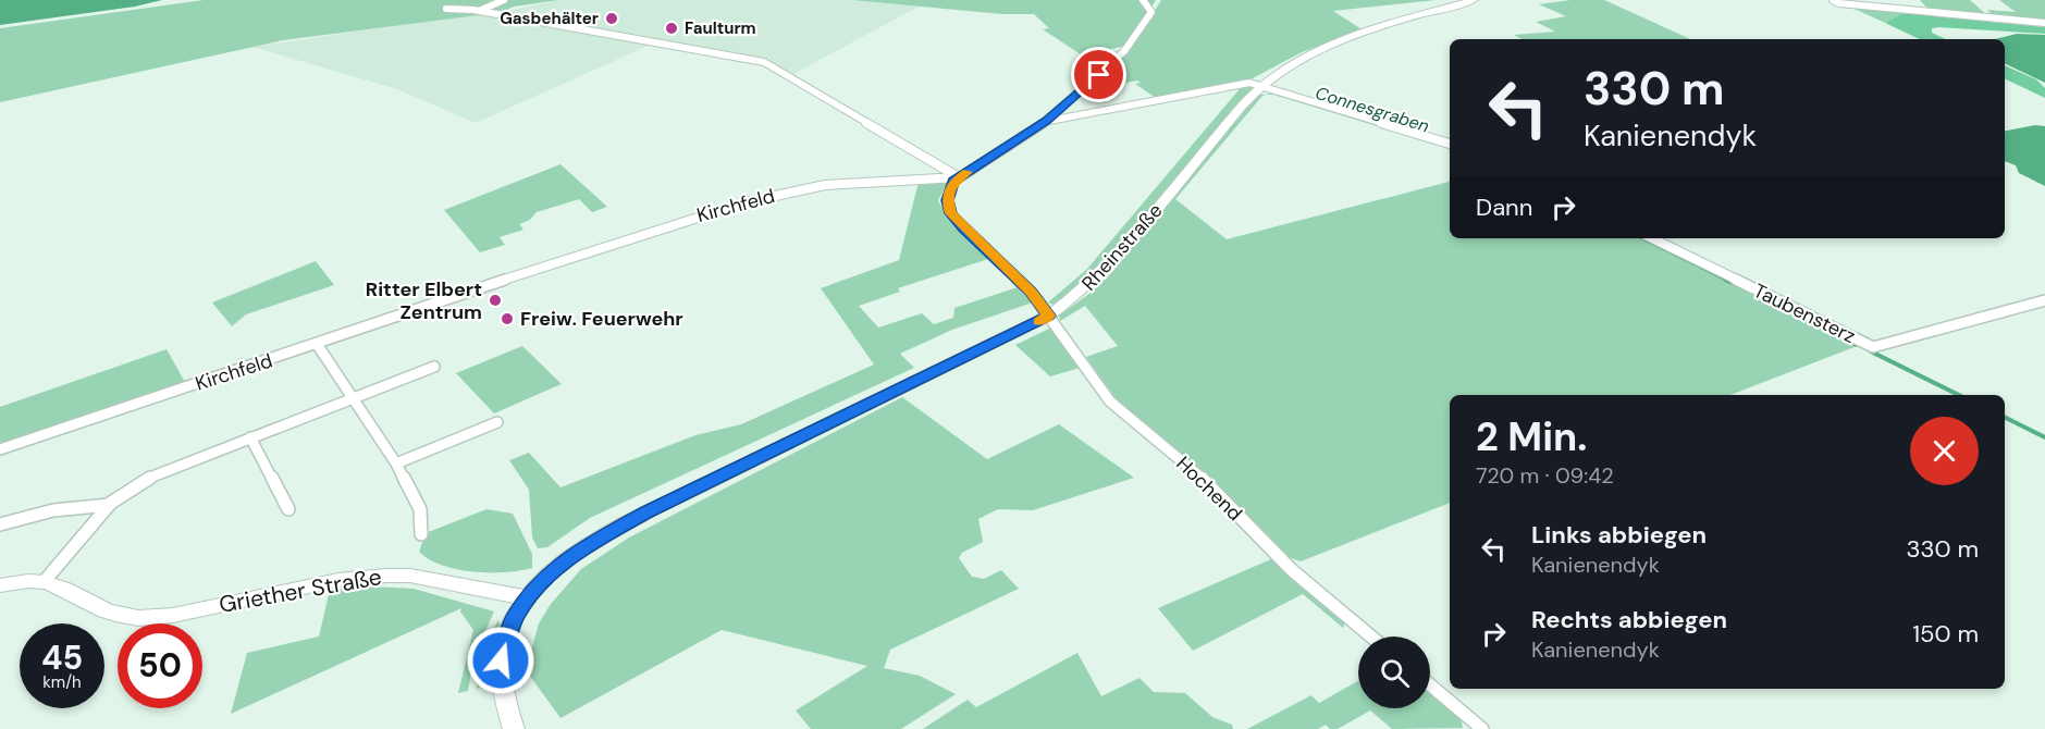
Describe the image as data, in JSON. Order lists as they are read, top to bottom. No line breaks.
{"streets":{"main road":["Rheinstraße","Griether Straße"],"street":["Kirchfeld","Taubensterz","Hochend"]},"crossings":[["Kirchfeld","Hochend"],["Rheinstraße","Hochend"],["Rheinstraße","Griether Straße"]],"water":["Connesgraben"],"places":["Gasbehälter","Faulturm","Ritter Elbert Zentrum","Freiw. Feuerwehr"],"page":{"turn":["330 m","Kanienendyk"],"then":"Dann","heading":["2 Min.","720 m · 09:42"],"list":[{"name":"Links abbiegen","note":"Kanienendyk","value":"330 m"},{"name":"Rechts abbiegen","note":"Kanienendyk","value":"150 m"}],"speed":"45 km/h","limit":"50"}}
